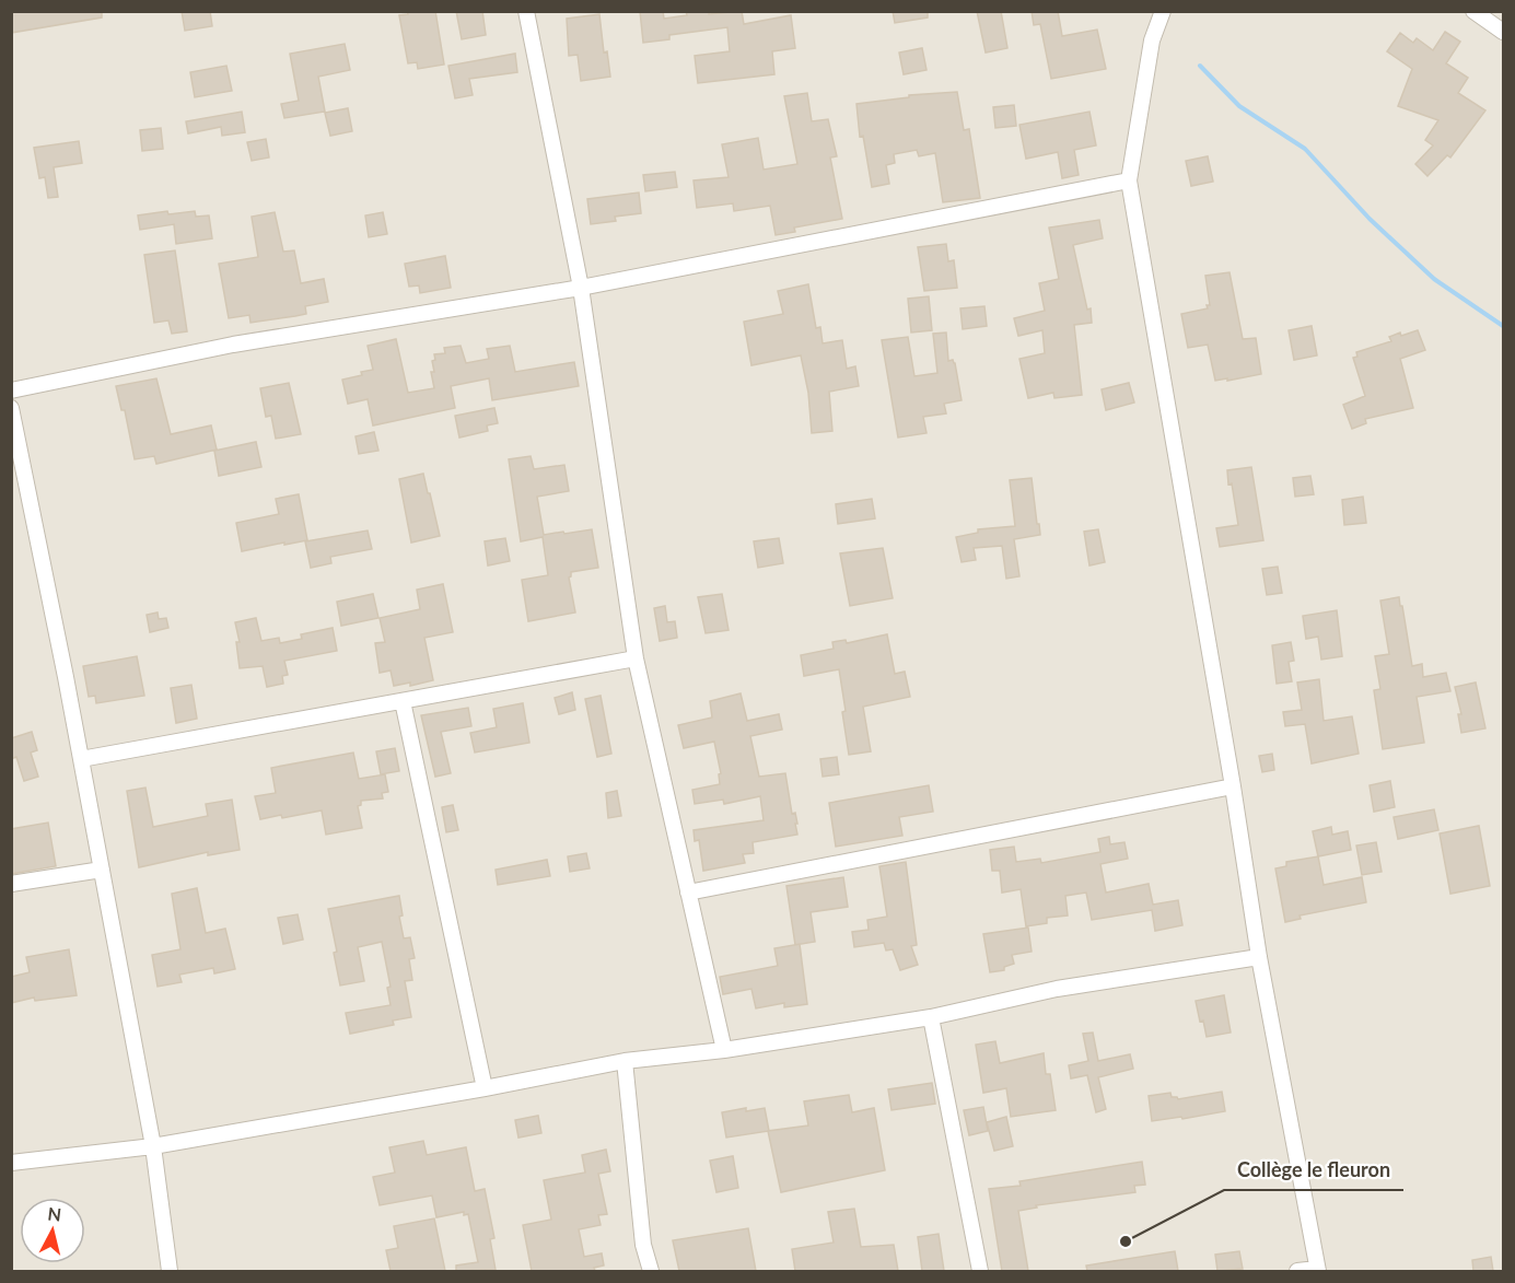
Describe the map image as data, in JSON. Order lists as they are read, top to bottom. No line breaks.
{"places":["Collège le fleuron"],"north":"top"}
